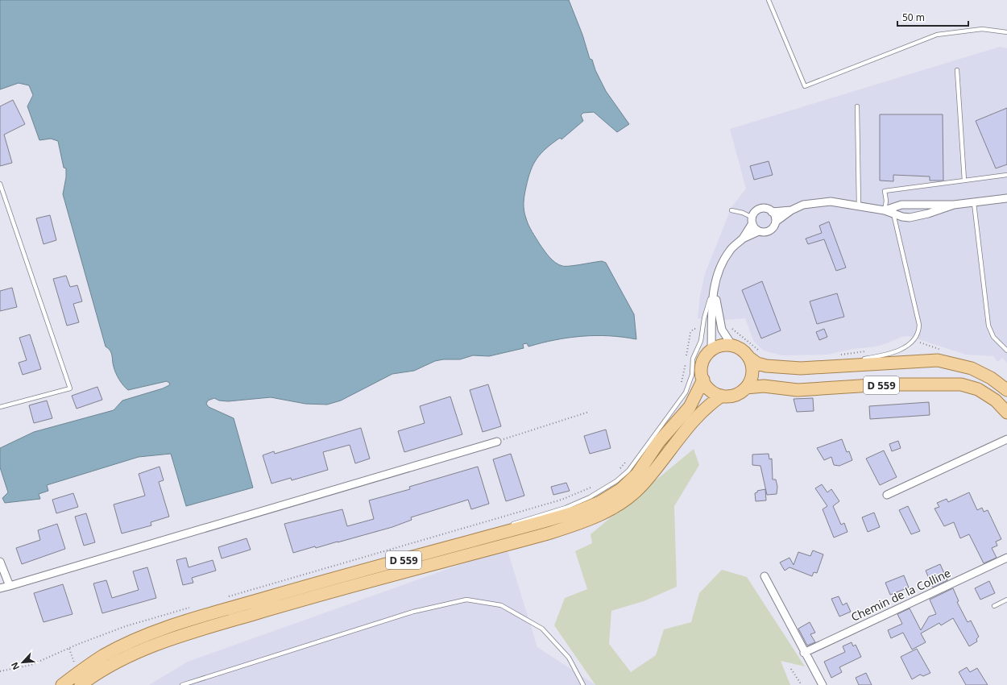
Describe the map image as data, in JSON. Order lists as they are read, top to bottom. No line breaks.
{"streets":{"main road":["D 559"],"street":["Chemin de la Colline"]},"scale_bar":"50 m","north":"bottom left"}
